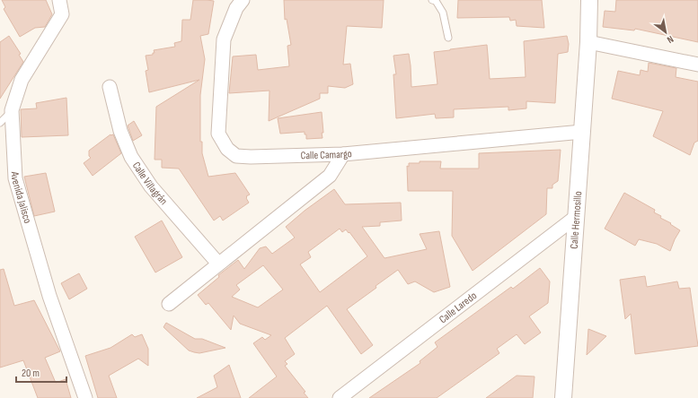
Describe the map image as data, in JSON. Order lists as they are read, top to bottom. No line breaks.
{"streets":{"street":["Calle Camargo","Calle Villagrán","Avenida Jalisco","Calle Hermosillo","Calle Laredo"]},"crossings":[["Calle Camargo","Calle Hermosillo"],["Calle Hermosillo","Calle Laredo"]],"scale_bar":"20 m","north":"bottom right"}
